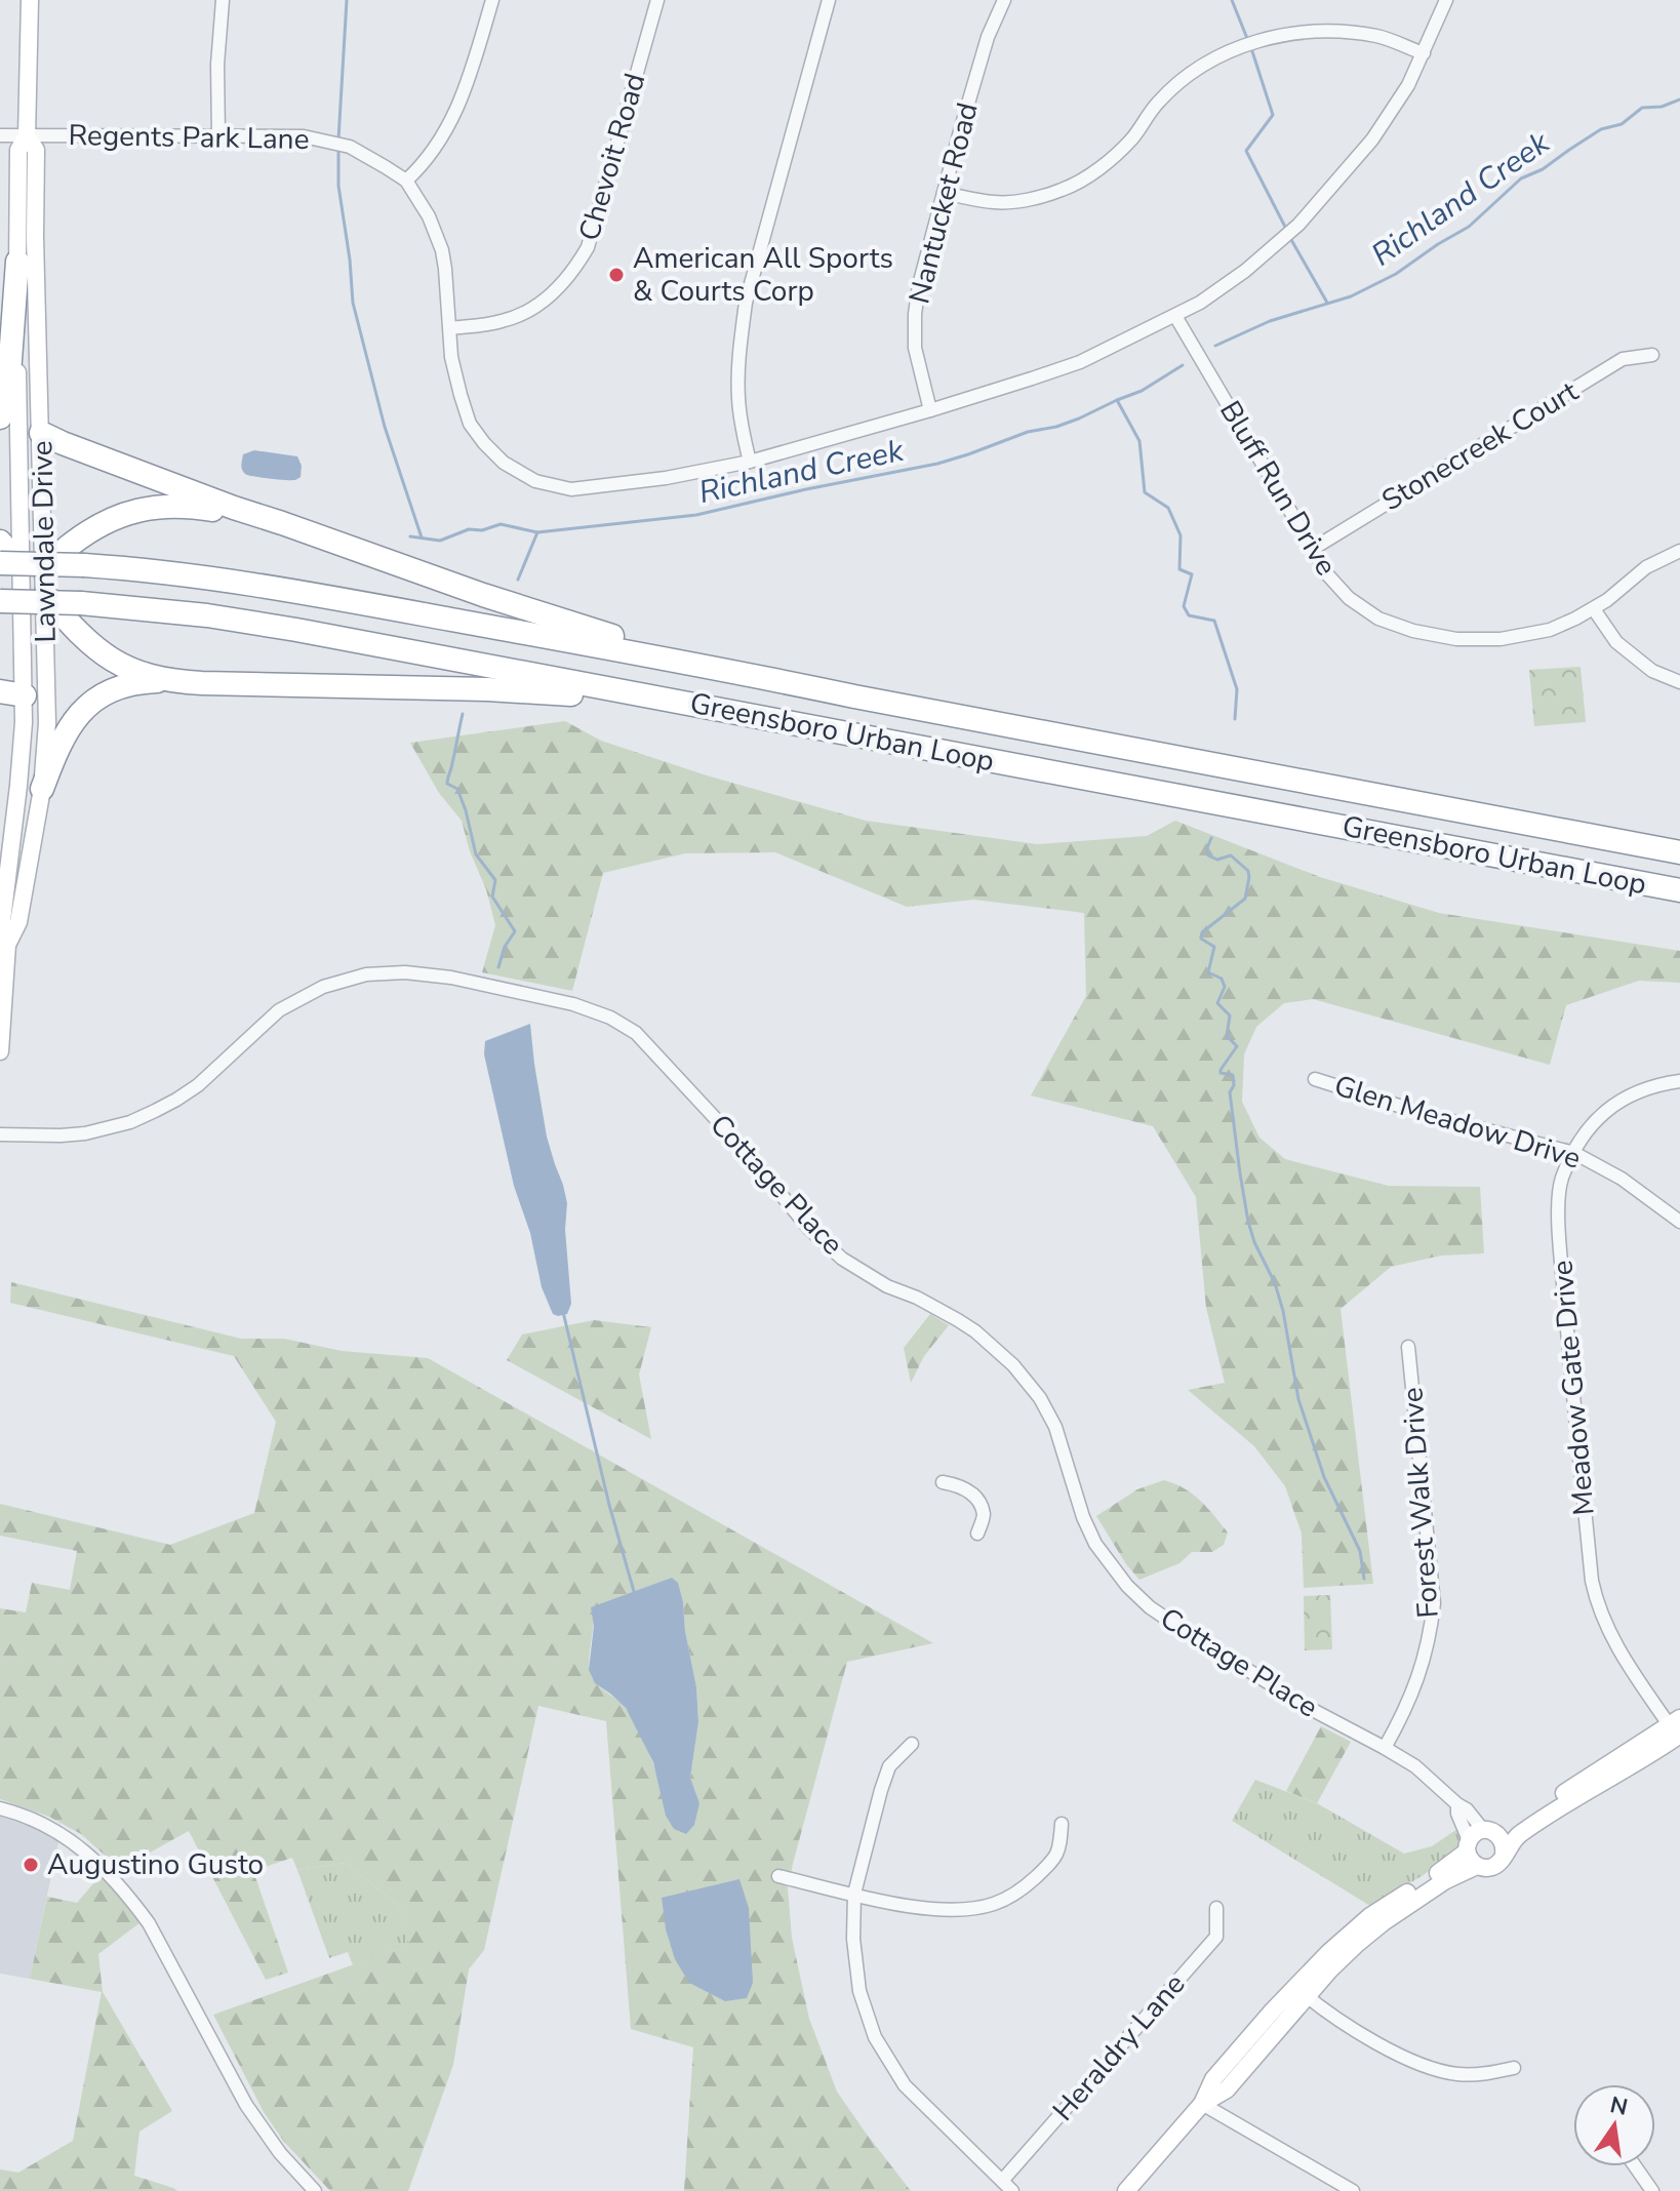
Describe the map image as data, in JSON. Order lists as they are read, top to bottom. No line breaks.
{"streets":{"highway":["Greensboro Urban Loop"],"main road":["Lawndale Drive"],"street":["Regents Park Lane","Chevoit Road","Nantucket Road","Stonecreek Court","Bluff Run Drive","Glen Meadow Drive","Cottage Place","Meadow Gate Drive","Forest Walk Drive","Heraldry Lane"]},"crossings":[["Regents Park Lane","Chevoit Road"],["Regents Park Lane","Nantucket Road"],["Regents Park Lane","Bluff Run Drive"],["Regents Park Lane","Lawndale Drive"],["Stonecreek Court","Bluff Run Drive"],["Lawndale Drive","Greensboro Urban Loop"],["Glen Meadow Drive","Meadow Gate Drive"],["Cottage Place","Forest Walk Drive"]],"water":["Richland Creek"],"places":["American All Sports & Courts Corp","Augustino Gusto"],"north":"top"}
